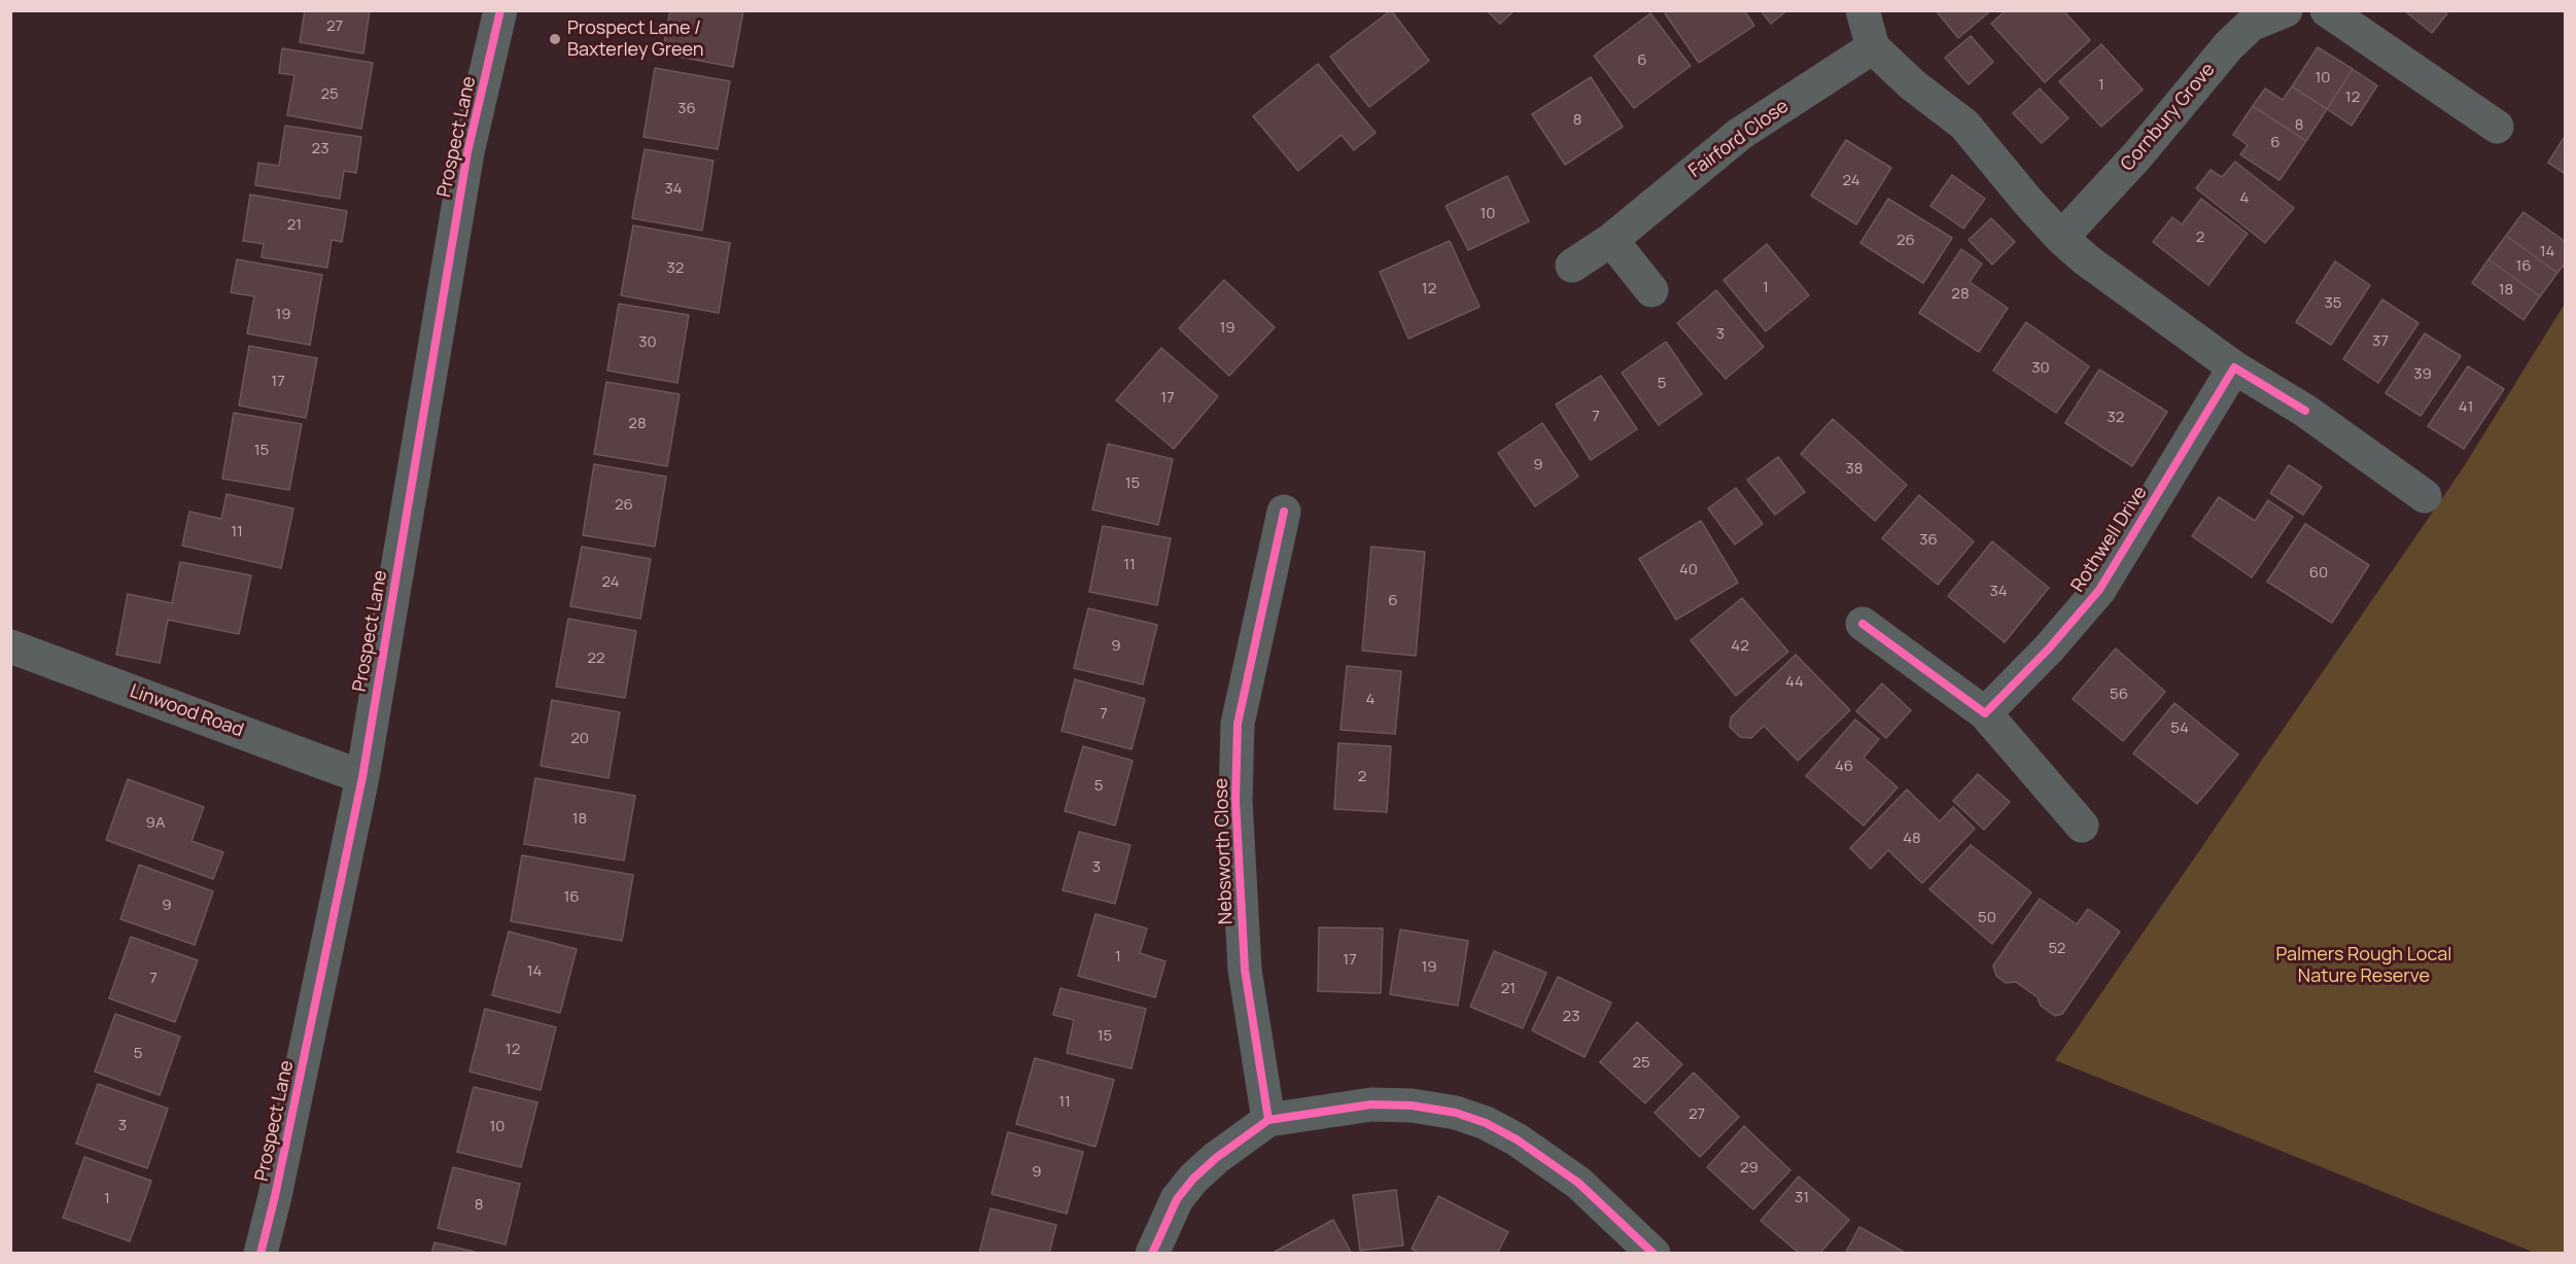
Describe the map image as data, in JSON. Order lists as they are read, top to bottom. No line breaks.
{"streets":{"street":["Cornbury Grove","Prospect Lane","Fairford Close","Rothwell Drive","Linwood Road","Nebsworth Close"]},"crossings":[["Prospect Lane","Linwood Road"]],"parks":["Palmers Rough Local Nature Reserve"],"places":["Prospect Lane / Baxterley Green"],"house_numbers":["27","6","10","1","25","12","36","8","8","6","23","24","34","4","10","21","2","26","14","16","32","1","12","18","28","35","19","19","3","37","30","30","39","17","5","17","41","7","32","28","15","9","38","15","26","11","36","11","40","60","24","34","6","9","42","22","44","56","4","7","54","20","46","2","5","18","9A","48","3","16","9","50","52","1","17","19","14","7","21","23","15","12","5","25","11","27","3","10","29","9","31","1","8"]}
